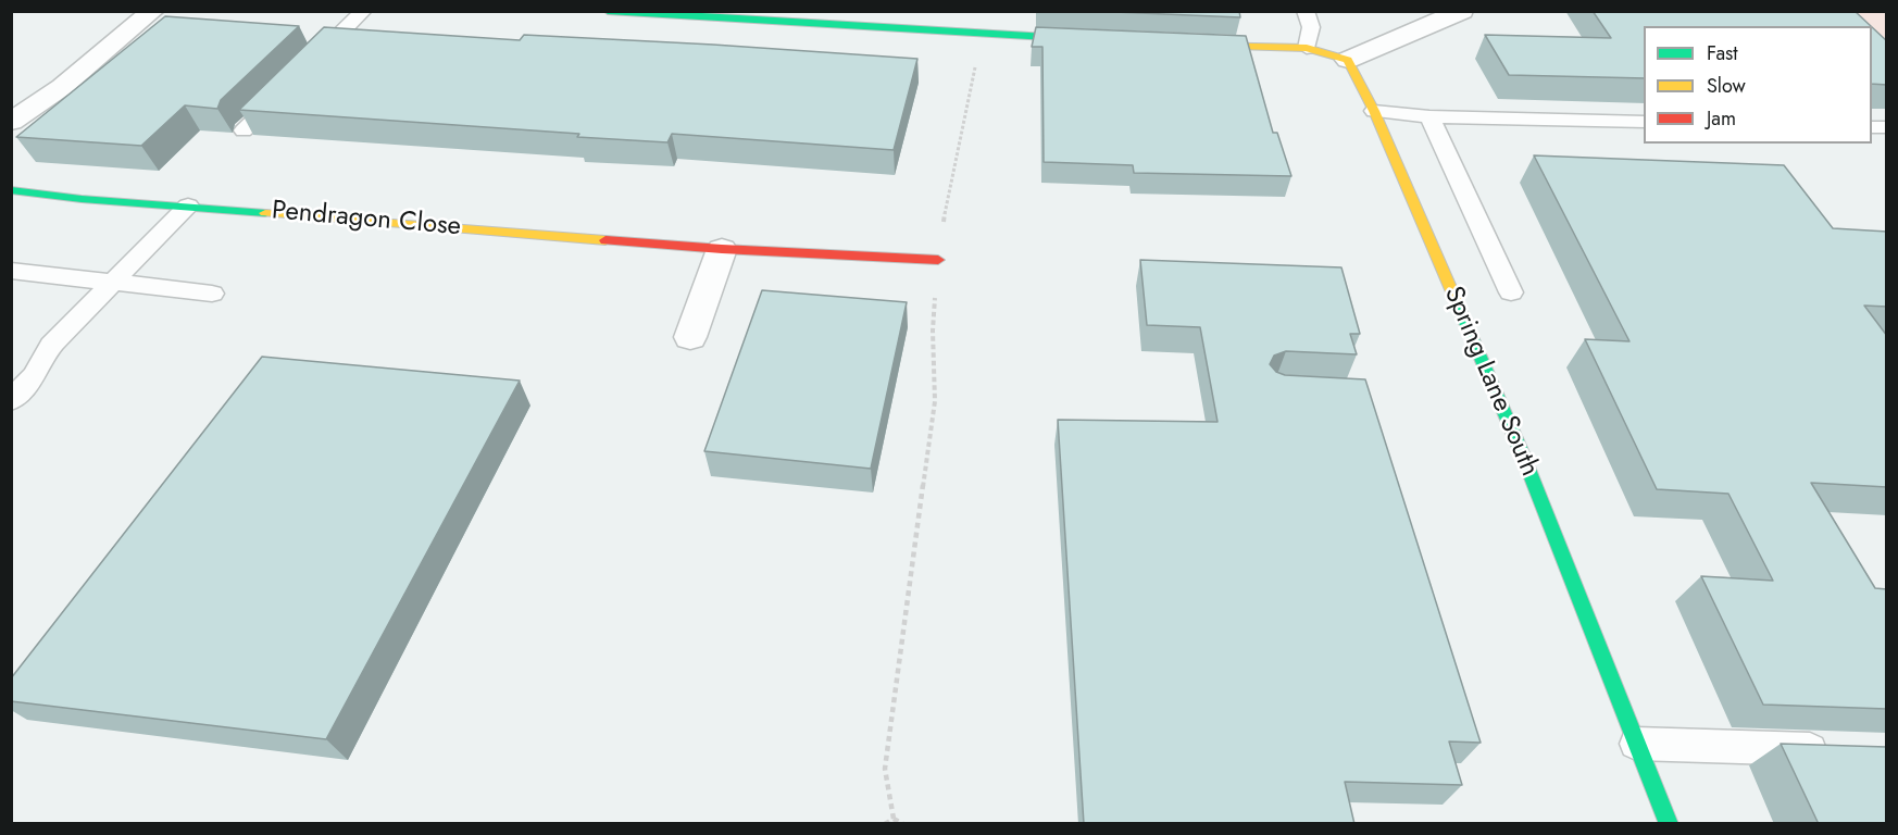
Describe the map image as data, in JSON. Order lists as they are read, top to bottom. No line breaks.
{"streets":{"street":["Pendragon Close","Spring Lane South"]},"legend":["Fast","Slow","Jam"]}
